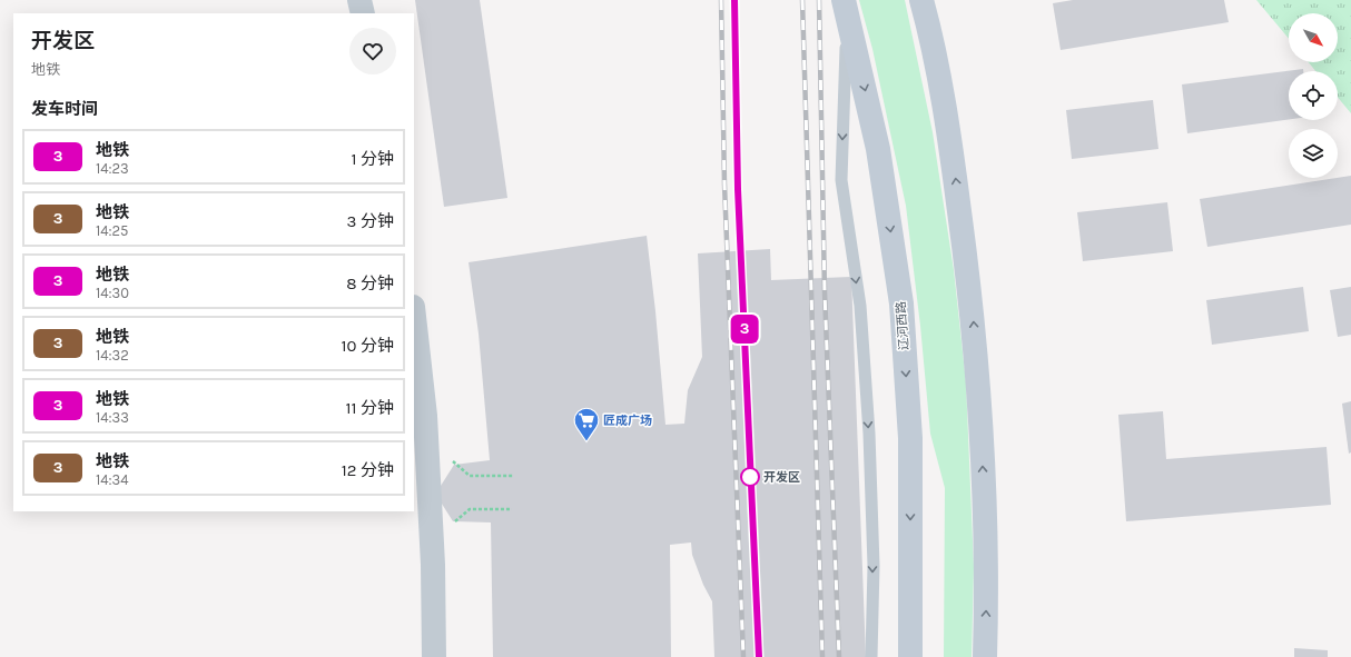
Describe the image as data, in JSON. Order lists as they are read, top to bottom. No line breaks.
{"streets":{"main road":["辽河西路"]},"places":{"supermarket":["匠成广场"],"other":["开发区"]},"lines":["metro line 3"],"north":"bottom right","page":{"on_map":"3","heading":[["开发区","地铁"],"发车时间"],"list":[{"mark":"3","name":"地铁","note":"14:23","value":"1 分钟"},{"mark":"3","name":"地铁","note":"14:25","value":"3 分钟"},{"mark":"3","name":"地铁","note":"14:30","value":"8 分钟"},{"mark":"3","name":"地铁","note":"14:32","value":"10 分钟"},{"mark":"3","name":"地铁","note":"14:33","value":"11 分钟"},{"mark":"3","name":"地铁","note":"14:34","value":"12 分钟"}]}}
